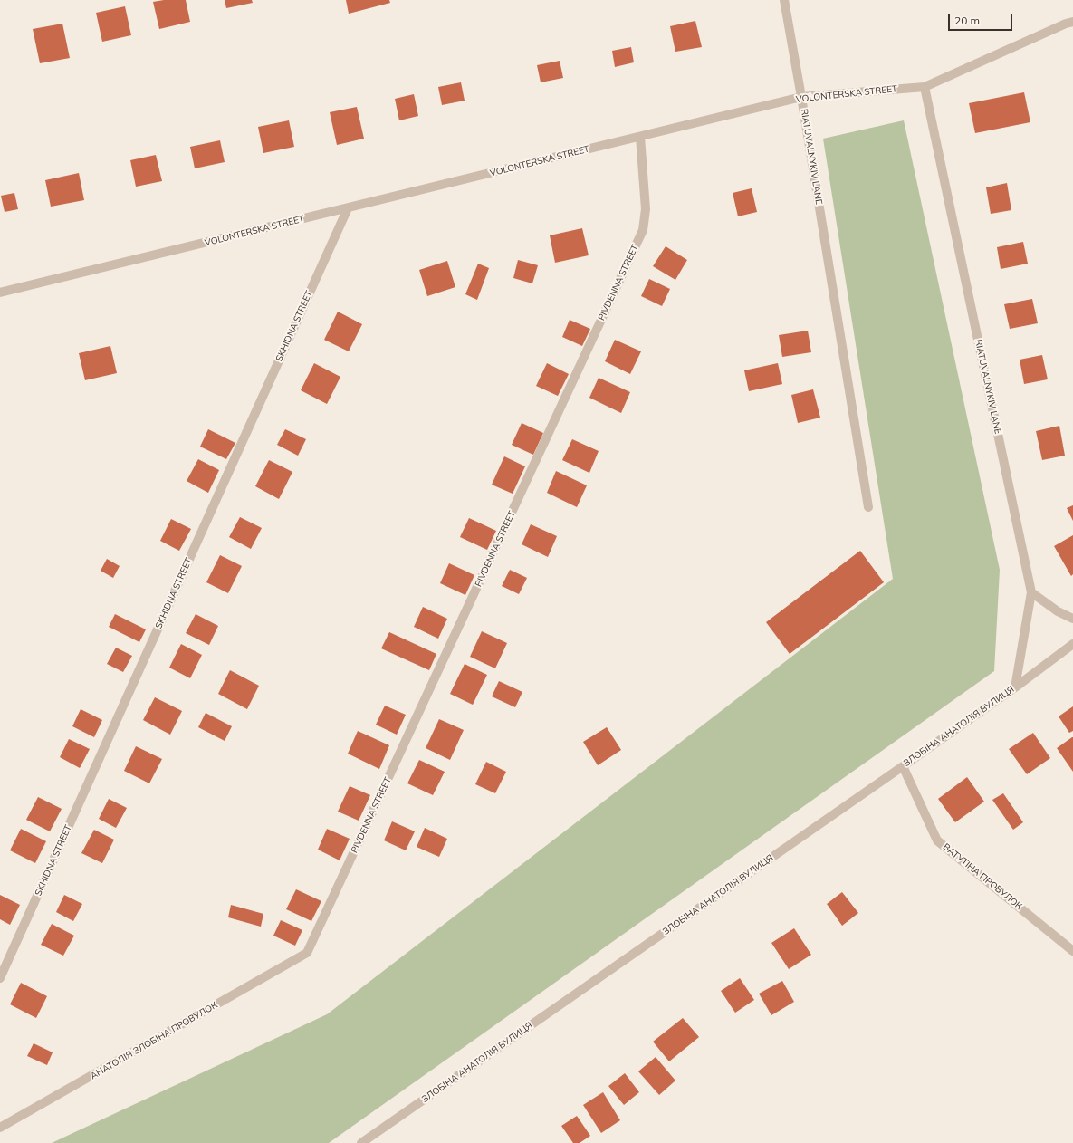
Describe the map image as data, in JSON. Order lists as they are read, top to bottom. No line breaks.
{"streets":{"street":["VOLONTERSKA STREET","RIATUVALNYKIV LANE","PIVDENNA STREET","SKHIDNA STREET","ЗЛОБІНА АНАТОЛІЯ ВУЛИЦЯ","ВАТУТІНА ПРОВУЛОК","АНАТОЛІЯ ЗЛОБІНА ПРОВУЛОК"]},"crossings":[["VOLONTERSKA STREET","RIATUVALNYKIV LANE"],["VOLONTERSKA STREET","PIVDENNA STREET"],["VOLONTERSKA STREET","SKHIDNA STREET"],["RIATUVALNYKIV LANE","ЗЛОБІНА АНАТОЛІЯ ВУЛИЦЯ"],["PIVDENNA STREET","АНАТОЛІЯ ЗЛОБІНА ПРОВУЛОК"],["ЗЛОБІНА АНАТОЛІЯ ВУЛИЦЯ","ВАТУТІНА ПРОВУЛОК"]],"scale_bar":"20 m"}
